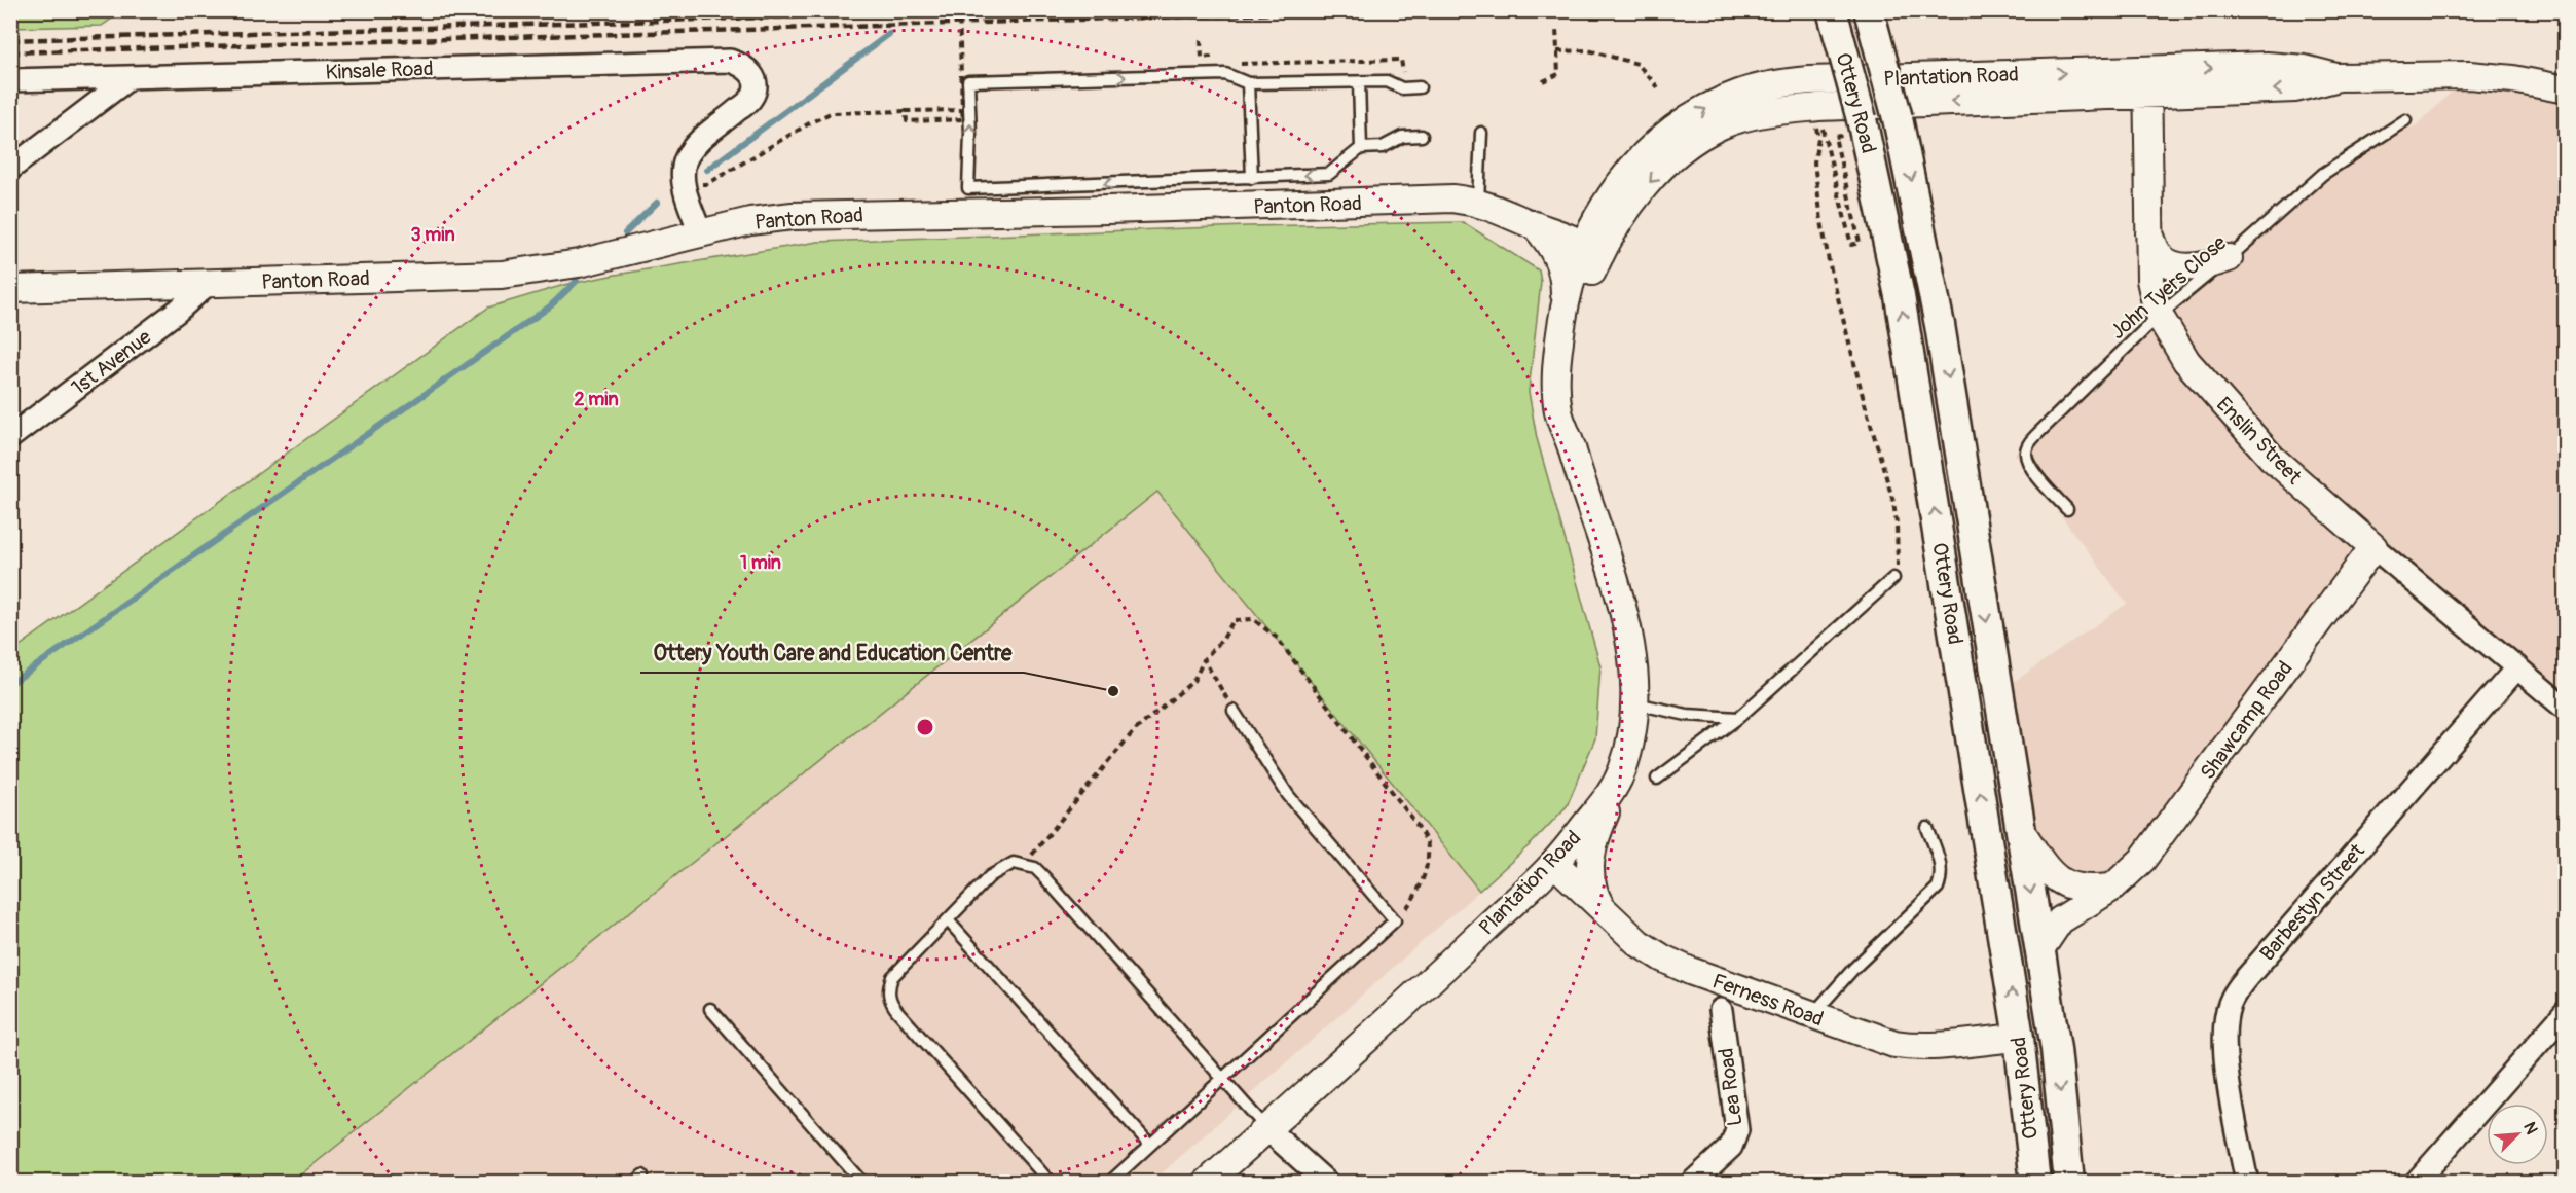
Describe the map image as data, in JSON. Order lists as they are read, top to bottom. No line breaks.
{"streets":{"main road":["Ottery Road"],"street":["Kinsale Road","Plantation Road","Panton Road","1st Avenue","Enslin Street","Shawcamp Road","Barbestyn Street","Ferness Road","Lea Road"],"lane":["John Tyers Close"]},"crossings":[["Plantation Road","Panton Road"],["Plantation Road","Enslin Street"],["Plantation Road","Ferness Road"],["Ottery Road","Shawcamp Road"],["Ottery Road","Ferness Road"],["Panton Road","1st Avenue"],["John Tyers Close","Enslin Street"],["Enslin Street","Shawcamp Road"],["Enslin Street","Barbestyn Street"]],"places":["Ottery Youth Care and Education Centre"],"north":"top right","rings":["3 min","2 min","1 min"]}
